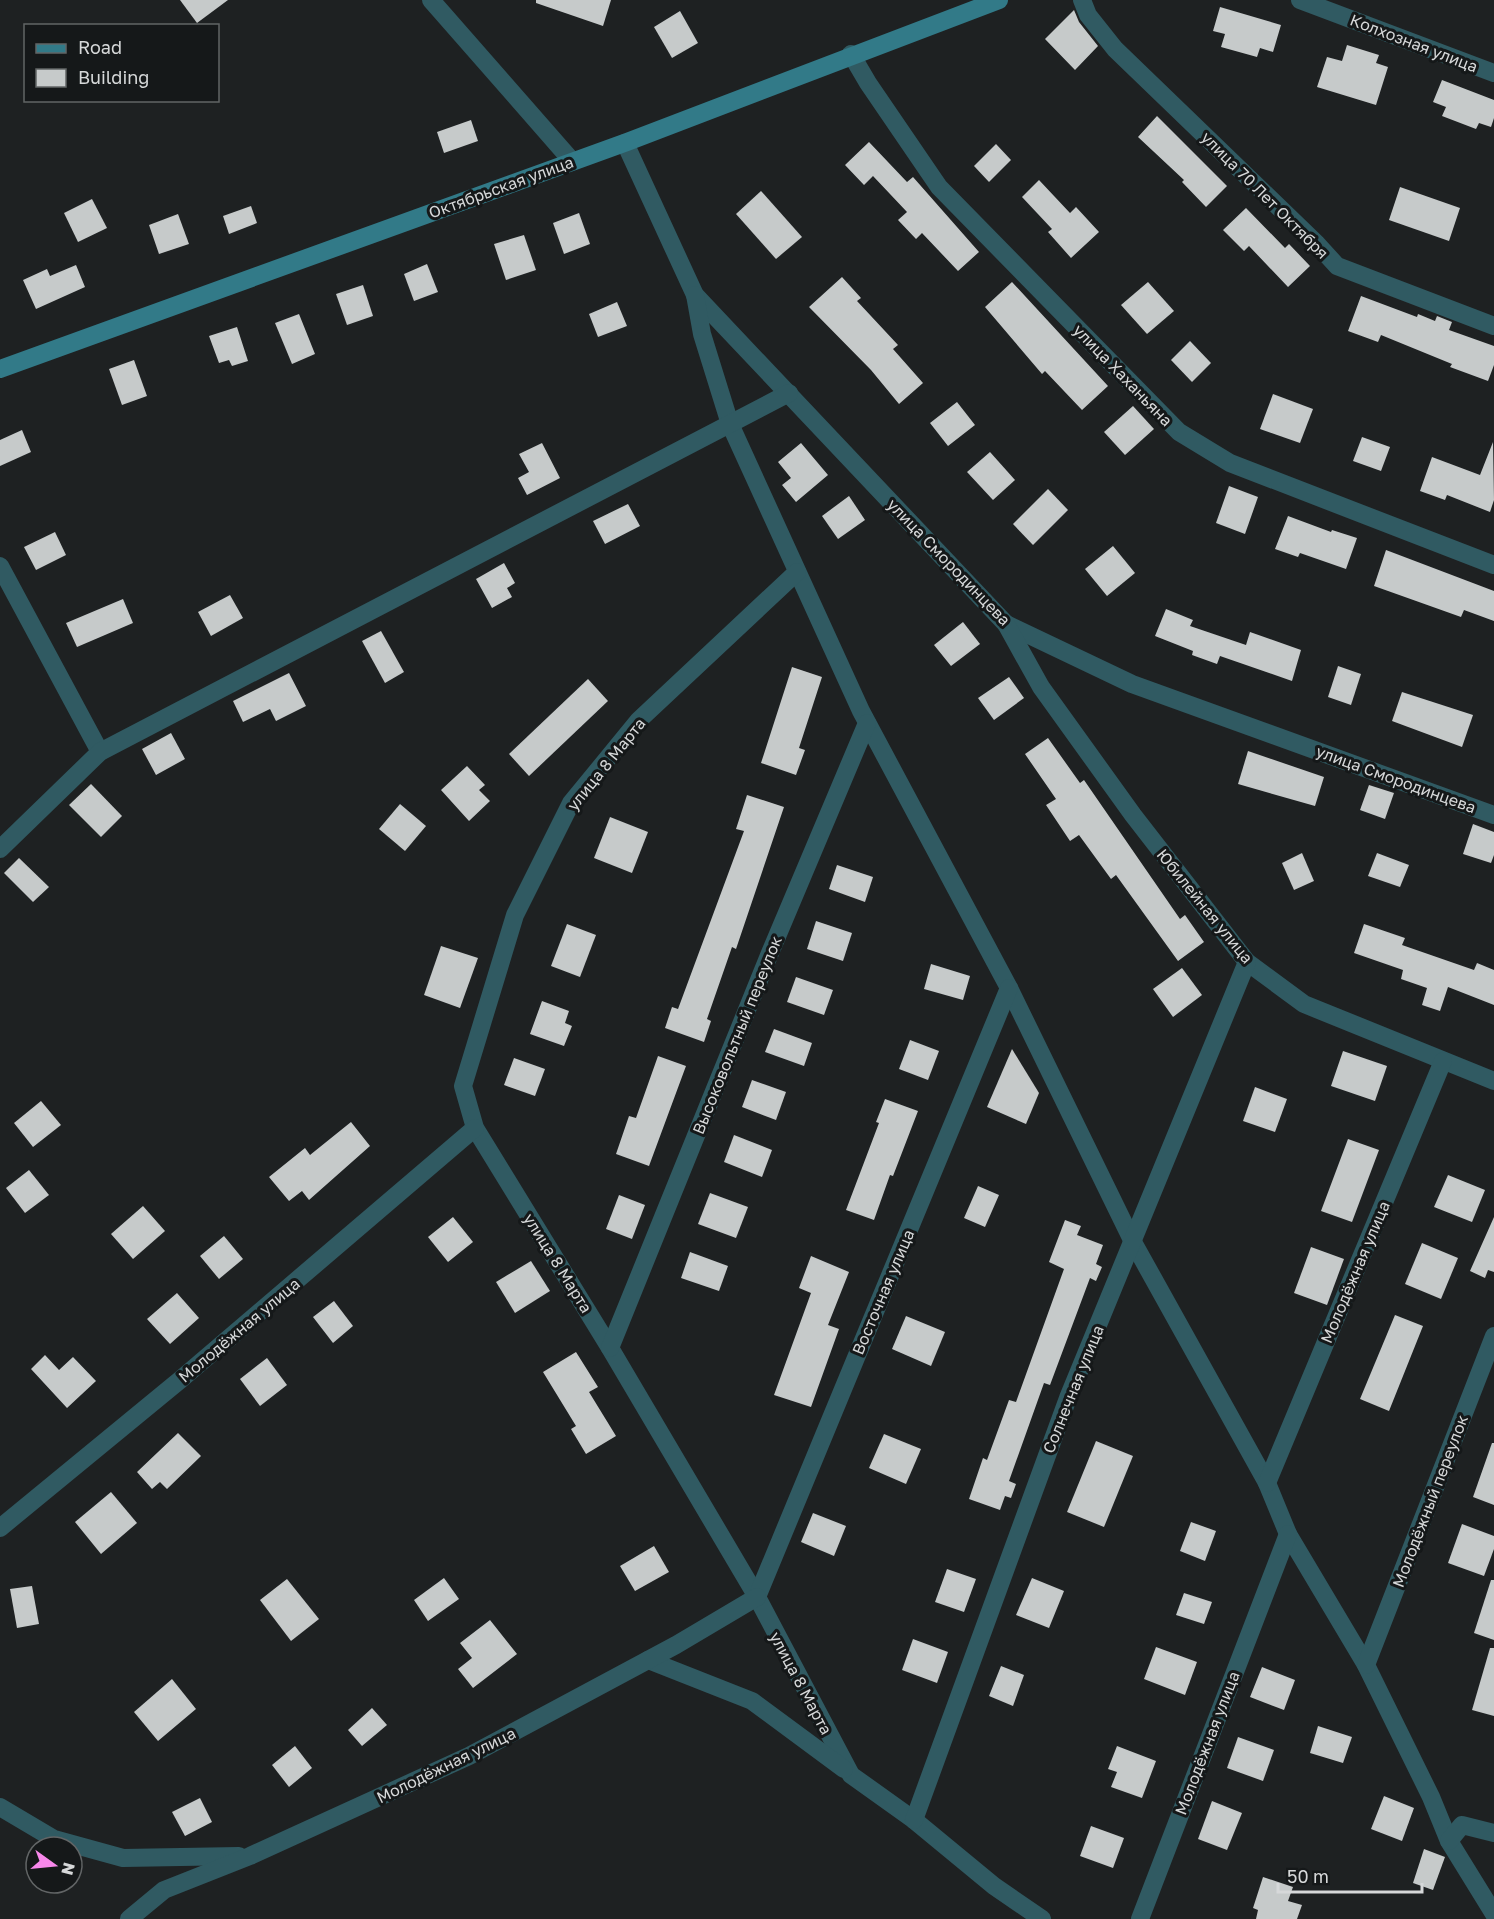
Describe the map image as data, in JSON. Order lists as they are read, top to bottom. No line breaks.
{"streets":{"street":["Колхозная улица","Октябрьская улица","улица 70 Лет Октября","улица Хаханьяна","улица Смородинцева","улица 8 Марта","Юбилейная улица","Высоковольтный переулок","Молодёжная улица","Восточная улица","Солнечная улица","Молодёжный переулок"]},"crossings":[["Октябрьская улица","улица Хаханьяна"],["Октябрьская улица","улица Смородинцева"],["улица Смородинцева","Юбилейная улица"],["улица 8 Марта","Высоковольтный переулок"],["улица 8 Марта","Молодёжная улица"],["улица 8 Марта","Восточная улица"],["улица 8 Марта","Солнечная улица"],["Юбилейная улица","Молодёжная улица"],["Юбилейная улица","Солнечная улица"],["Молодёжная улица","Восточная улица"]],"legend":["Road","Building"],"scale_bar":"50 m","north":"right"}
